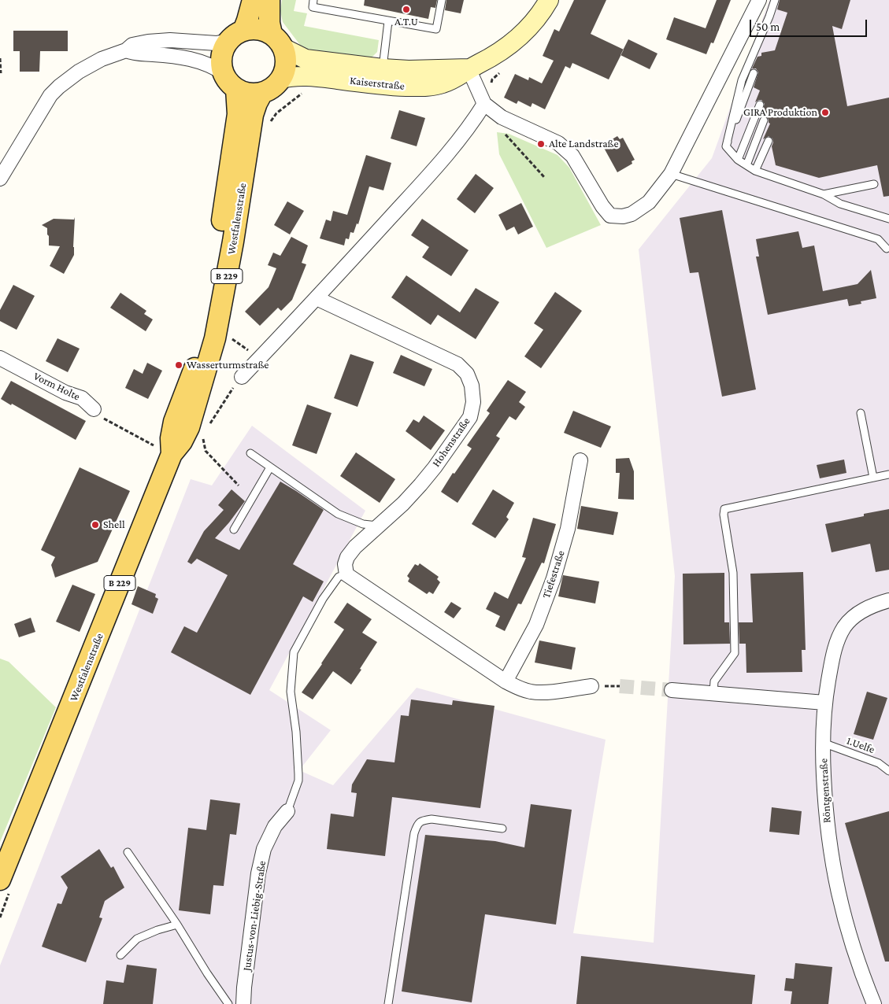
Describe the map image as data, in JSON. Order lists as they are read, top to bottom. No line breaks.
{"streets":{"main road":["Kaiserstraße","Westfalenstraße","B 229"],"street":["Vorm Holte","Hohenstraße","Tiefestraße","Röntgenstraße","Justus-von-Liebig-Straße"],"lane":["1.Uelfe"]},"crossings":[["Kaiserstraße","Westfalenstraße"],["1.Uelfe","Röntgenstraße"]],"places":["A.T.U","GIRA Produktion","Alte Landstraße","Wasserturmstraße","Shell"],"scale_bar":"50 m"}
